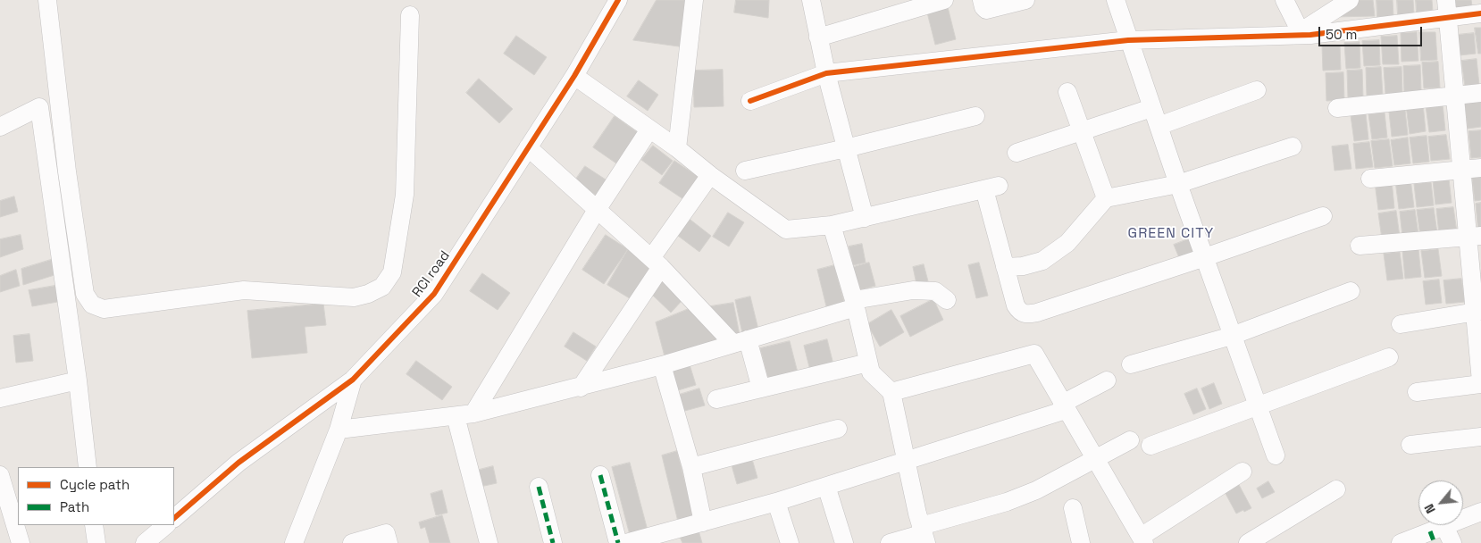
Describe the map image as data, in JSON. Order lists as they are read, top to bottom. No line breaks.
{"streets":{"street":["RCI road"]},"districts":["GREEN CITY"],"legend":["Cycle path","Path"],"scale_bar":"50 m","north":"bottom left"}
